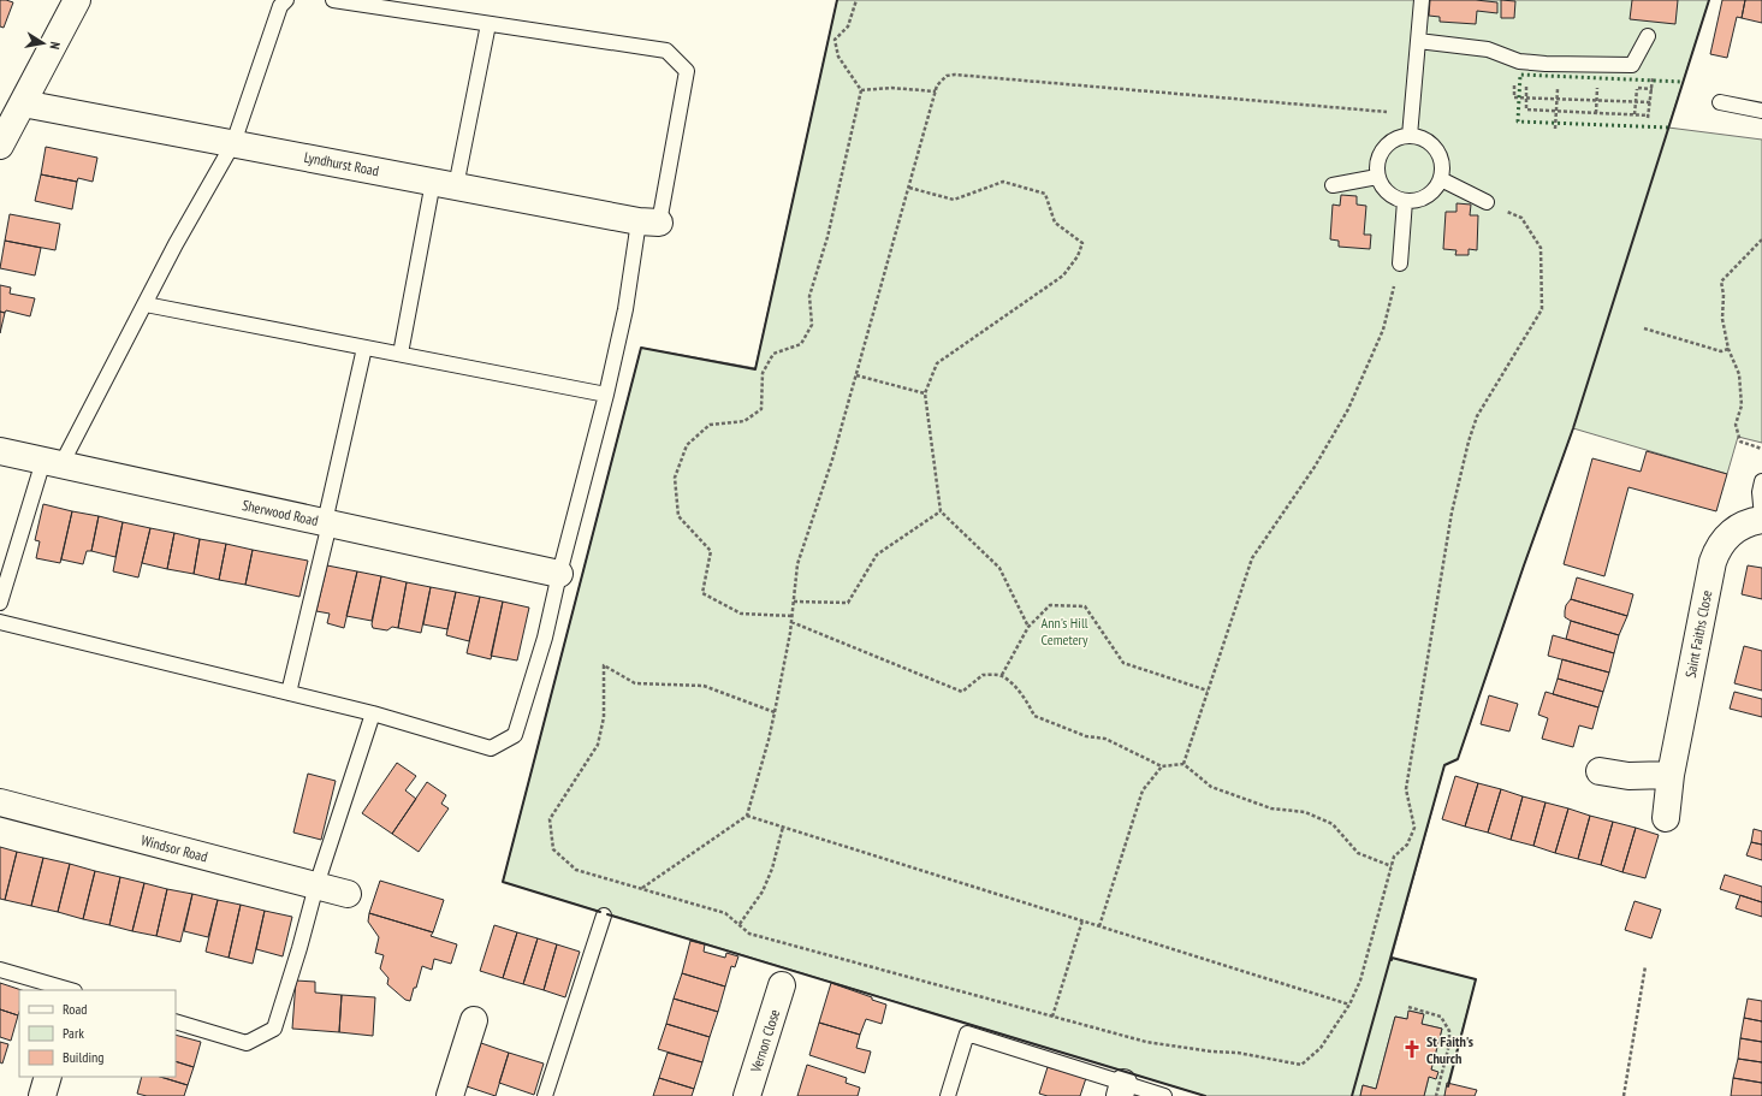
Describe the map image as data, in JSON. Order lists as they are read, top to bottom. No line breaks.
{"streets":{"street":["Lyndhurst Road","Sherwood Road","Saint Faiths Close","Windsor Road","Vernon Close"]},"parks":["Ann's Hill Cemetery"],"places":{"church":["St Faith's Church"]},"legend":["Road","Park","Building"],"north":"right"}
